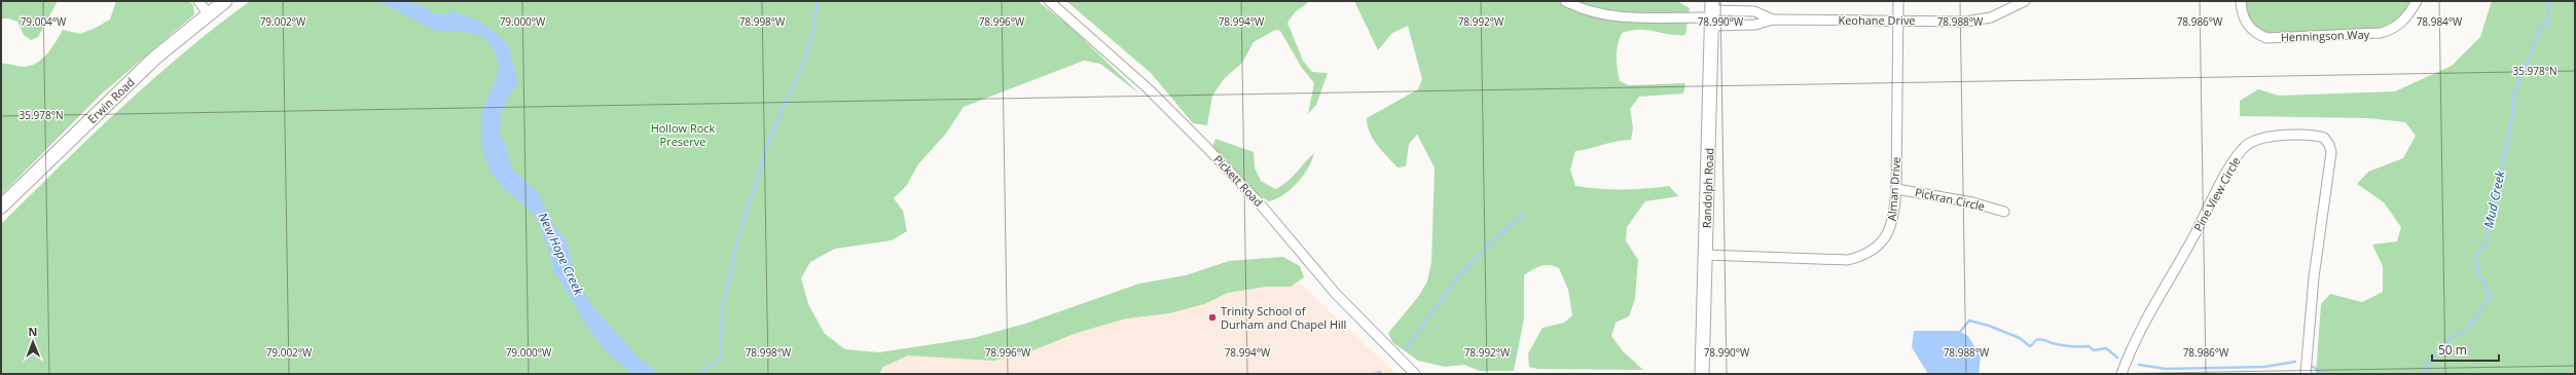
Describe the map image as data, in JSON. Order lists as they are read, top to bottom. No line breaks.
{"streets":{"street":["Keohane Drive","Henningson Way","Erwin Road","Pickett Road","Randolph Road","Alman Drive","Pine View Circle","Pickran Circle"]},"crossings":[["Keohane Drive","Randolph Road"],["Keohane Drive","Alman Drive"],["Randolph Road","Alman Drive"],["Alman Drive","Pickran Circle"]],"water":["Mud Creek","New Hope Creek"],"parks":["Hollow Rock Preserve"],"places":["Trinity School of Durham and Chapel Hill"],"scale_bar":"50 m","north":"top","coordinates":["79.004°W","79.002°W","79.000°W","78.998°W","78.996°W","78.994°W","78.992°W","78.990°W","78.988°W","78.986°W","78.984°W","35.978°N"]}
